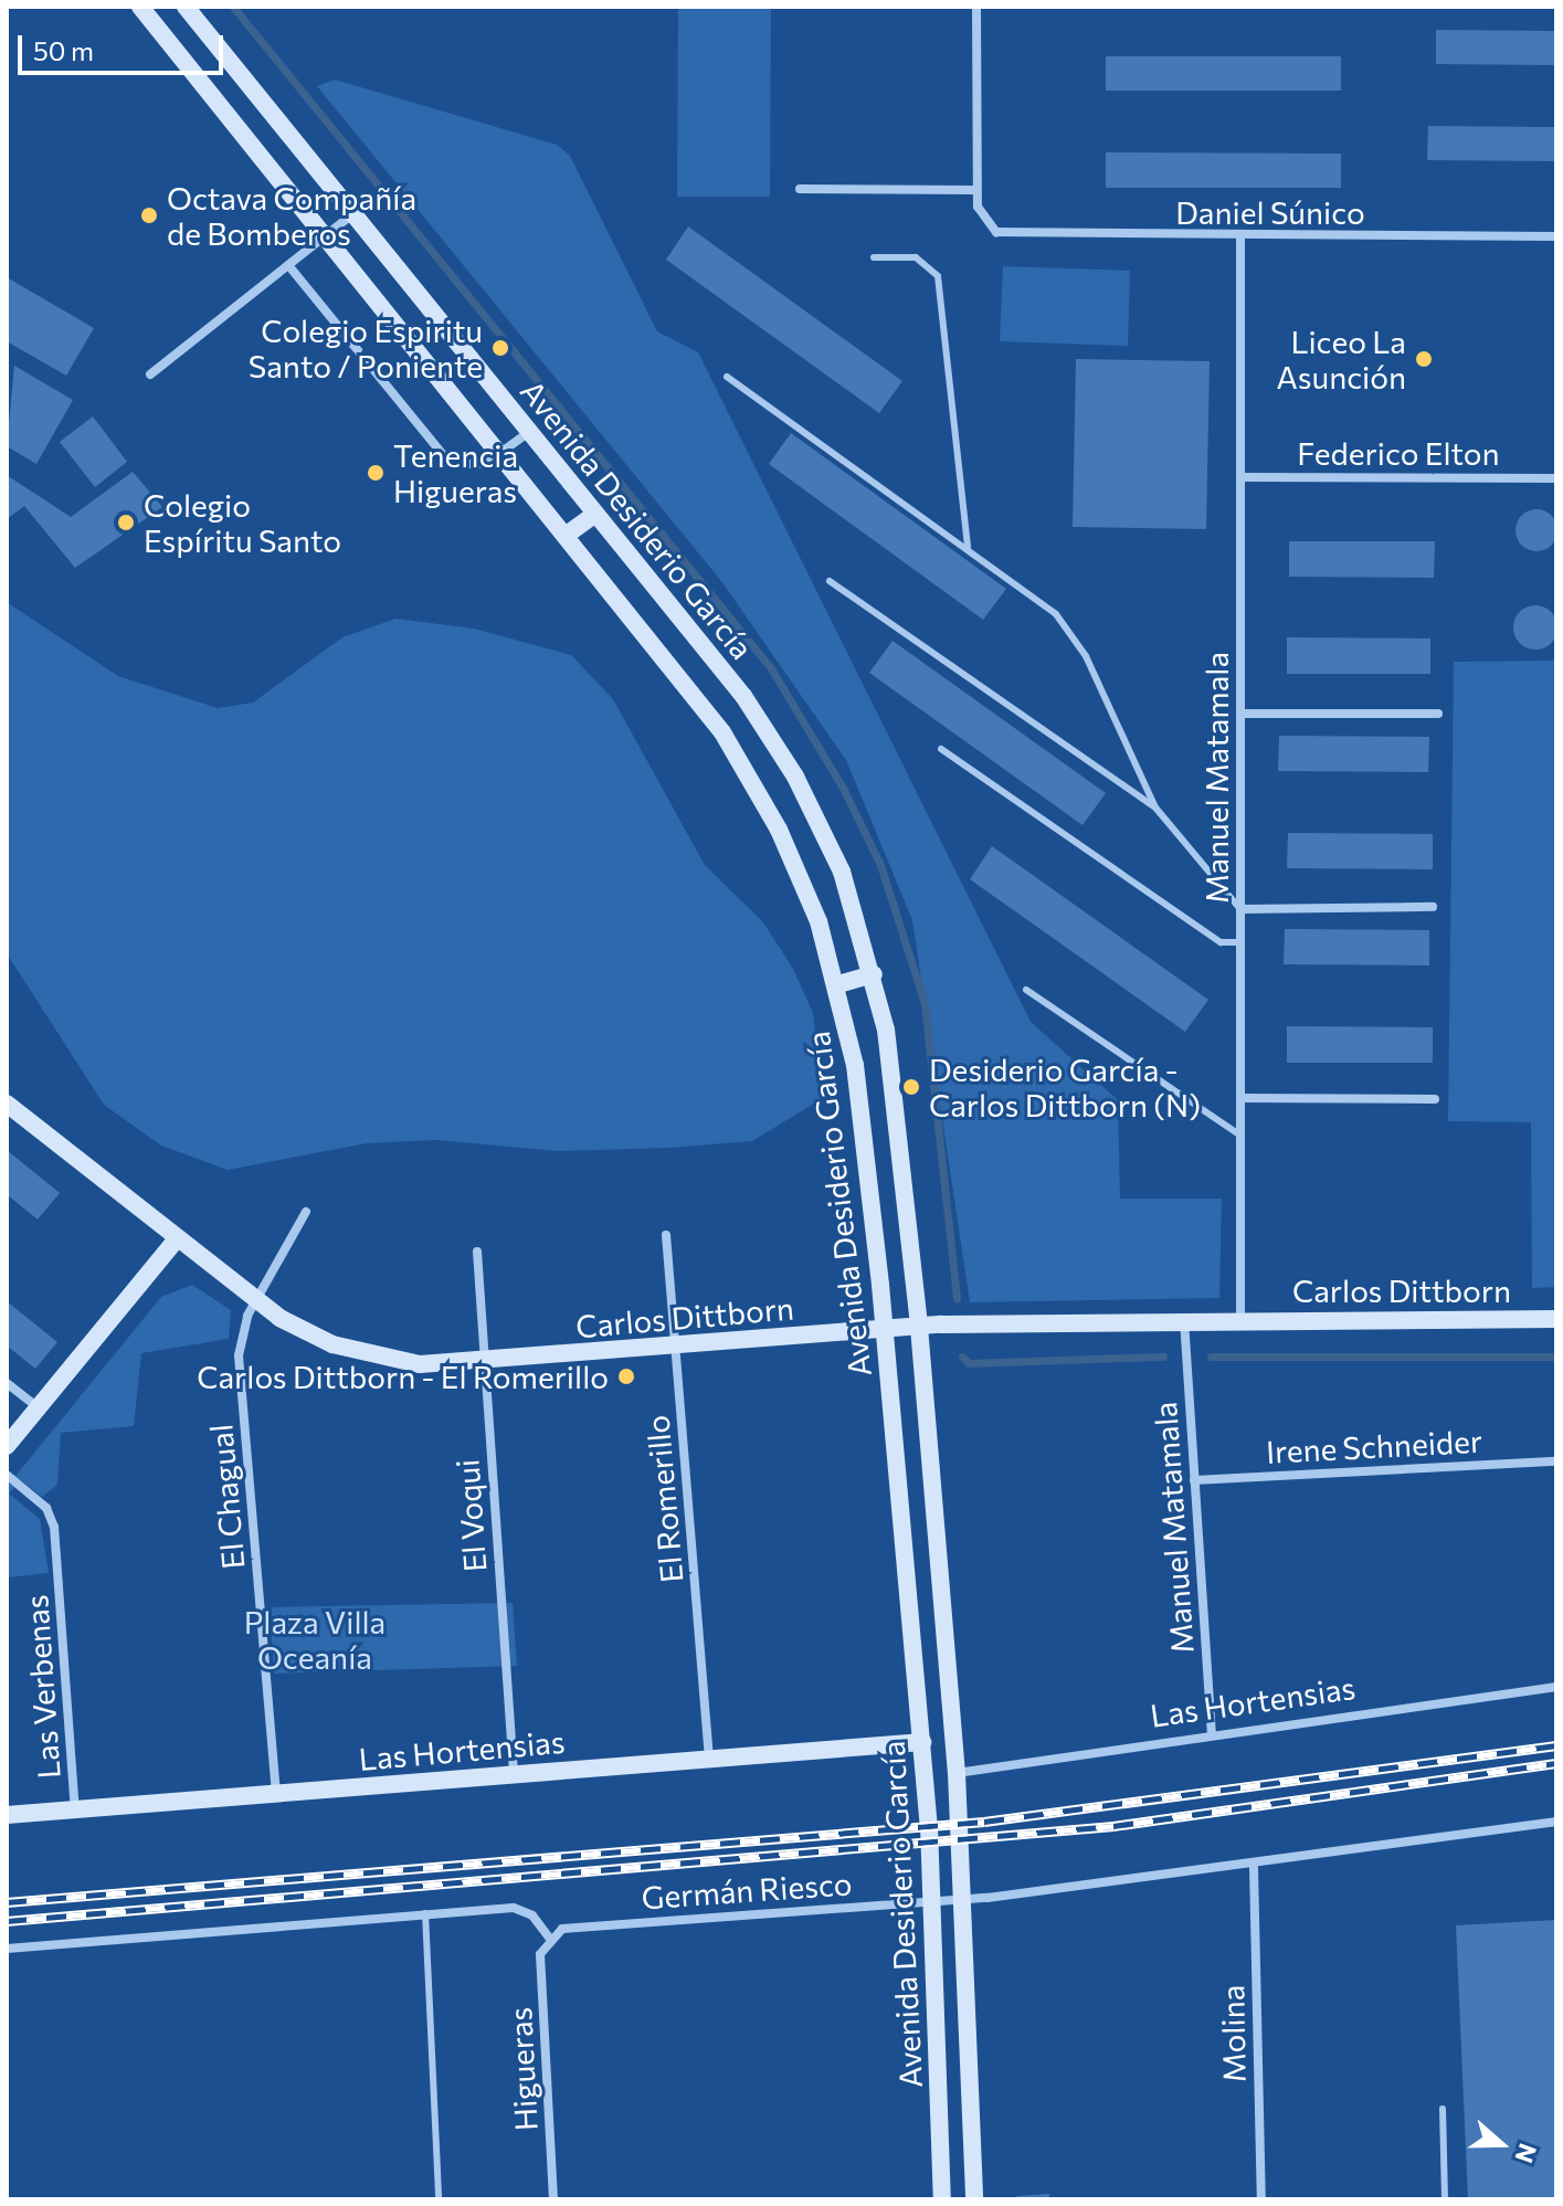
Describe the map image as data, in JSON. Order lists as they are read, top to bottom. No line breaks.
{"streets":{"main road":["Avenida Desiderio García","Carlos Dittborn","Las Hortensias"],"street":["Daniel Súnico","Federico Elton","Manuel Matamala","Irene Schneider","El Chagual","El Romerillo","El Voqui","Las Verbenas","Germán Riesco","Molina","Higueras"]},"crossings":[["Daniel Súnico","Manuel Matamala"],["Federico Elton","Manuel Matamala"],["Avenida Desiderio García","Carlos Dittborn"],["Avenida Desiderio García","Las Hortensias"],["Avenida Desiderio García","Germán Riesco"],["Manuel Matamala","Carlos Dittborn"],["Manuel Matamala","Irene Schneider"],["Manuel Matamala","Las Hortensias"],["Carlos Dittborn","El Chagual"],["Carlos Dittborn","El Romerillo"],["Carlos Dittborn","El Voqui"],["El Chagual","Las Hortensias"],["El Romerillo","Las Hortensias"],["El Voqui","Las Hortensias"],["Las Verbenas","Las Hortensias"],["Germán Riesco","Molina"],["Germán Riesco","Higueras"]],"parks":["Plaza Villa Oceanía"],"places":["Octava Compañía de Bomberos","Colegio Espiritu Santo / Poniente","Liceo La Asunción","Tenencia Higueras","Colegio Espíritu Santo","Desiderio García - Carlos Dittborn (N)","Carlos Dittborn - El Romerillo"],"scale_bar":"50 m","north":"right"}
